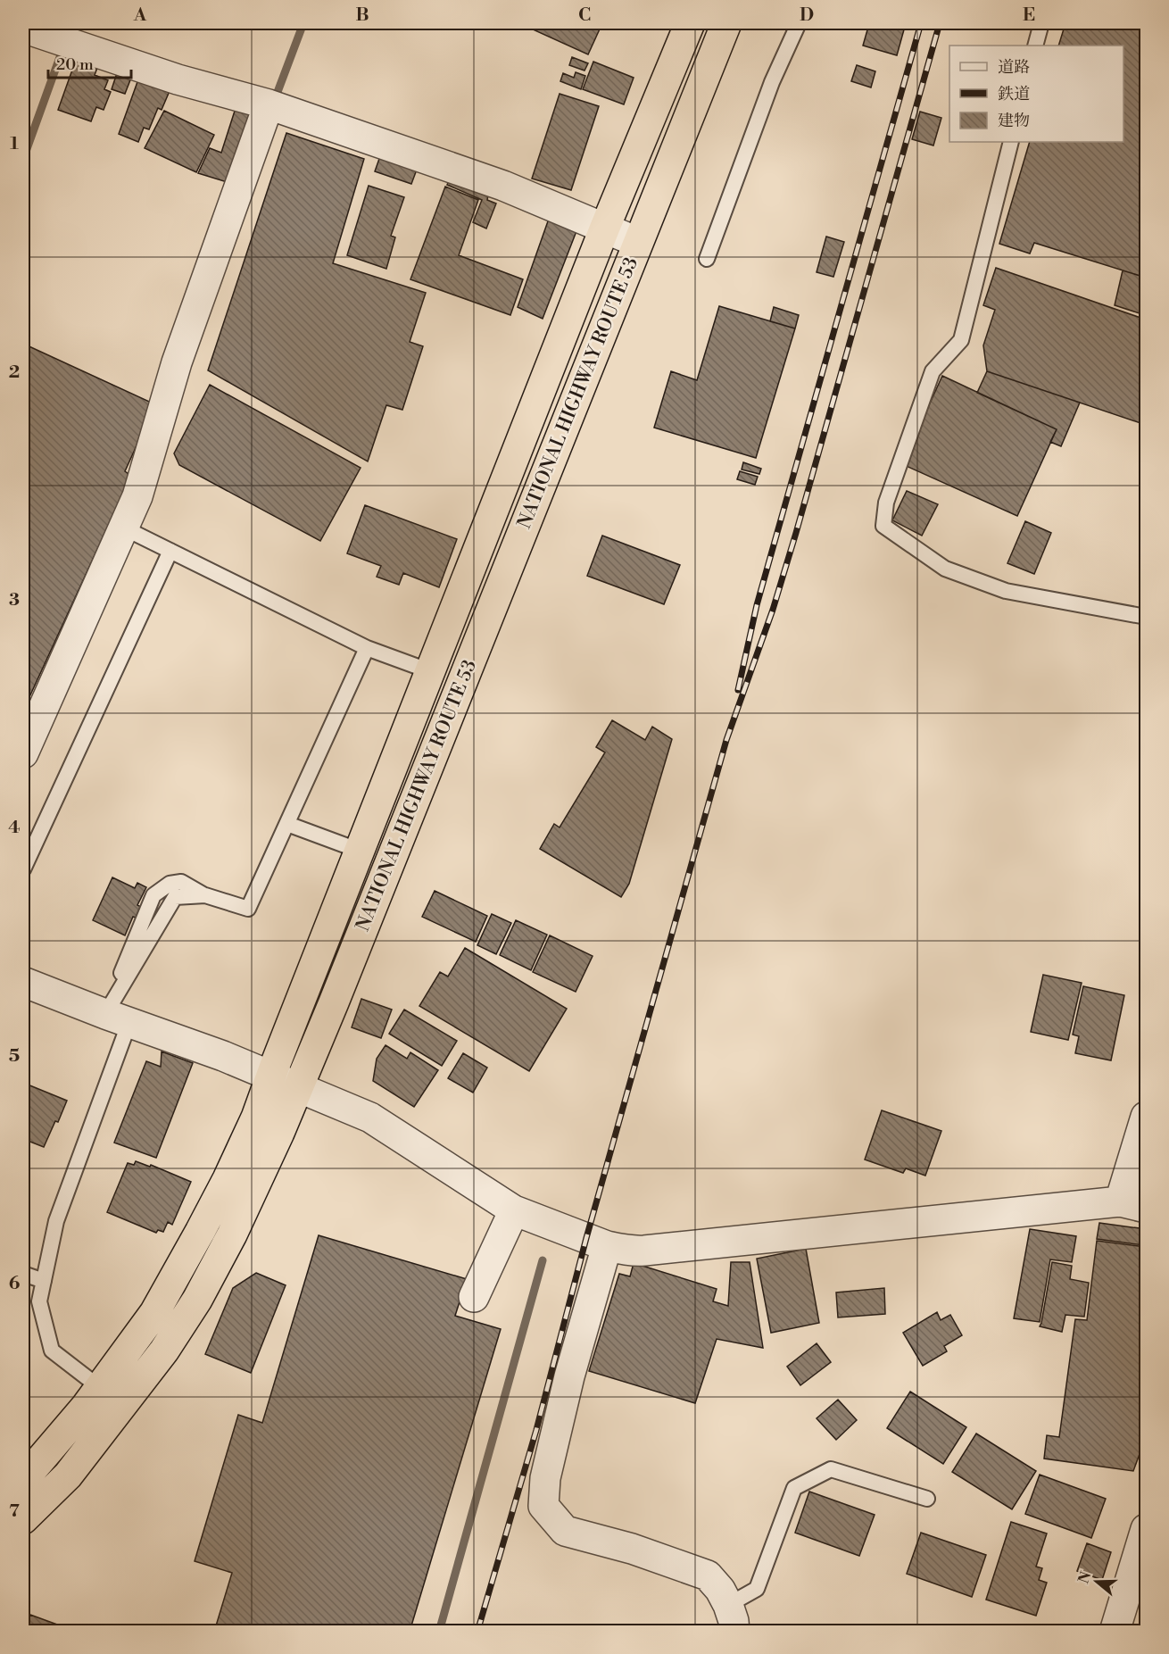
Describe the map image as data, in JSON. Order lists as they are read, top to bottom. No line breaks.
{"streets":{"highway":["NATIONAL HIGHWAY ROUTE 53"]},"legend":["道路","鉄道","建物"],"scale_bar":"20 m","north":"left","grid":{"columns":["A","B","C","D","E"],"rows":["1","2","3","4","5","6","7"]}}
